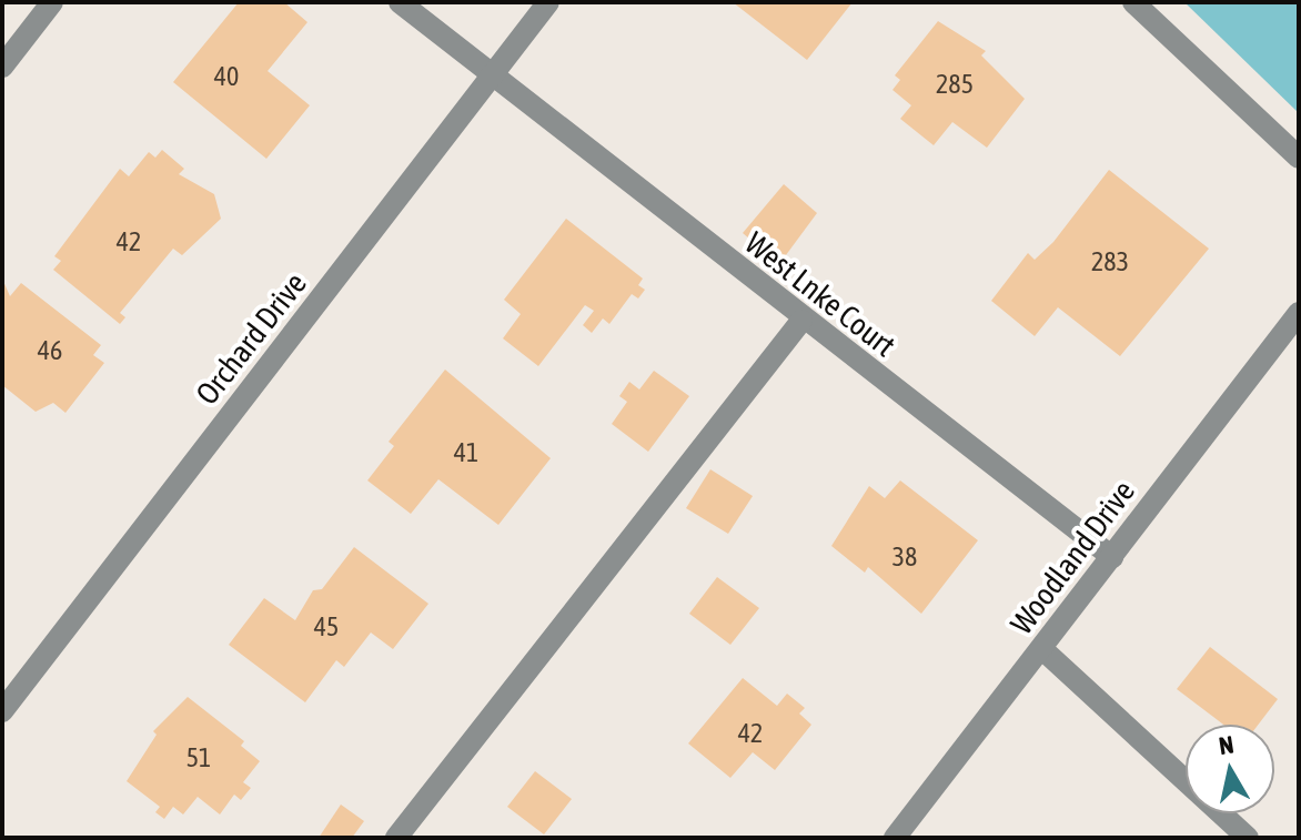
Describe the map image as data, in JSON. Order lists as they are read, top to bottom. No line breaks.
{"streets":{"street":["West Lnke Court","Orchard Drive","Woodland Drive"]},"crossings":[["West Lnke Court","Orchard Drive"],["West Lnke Court","Woodland Drive"]],"house_numbers":["40","285","42","283","46","41","38","45","42","51"],"north":"top"}
